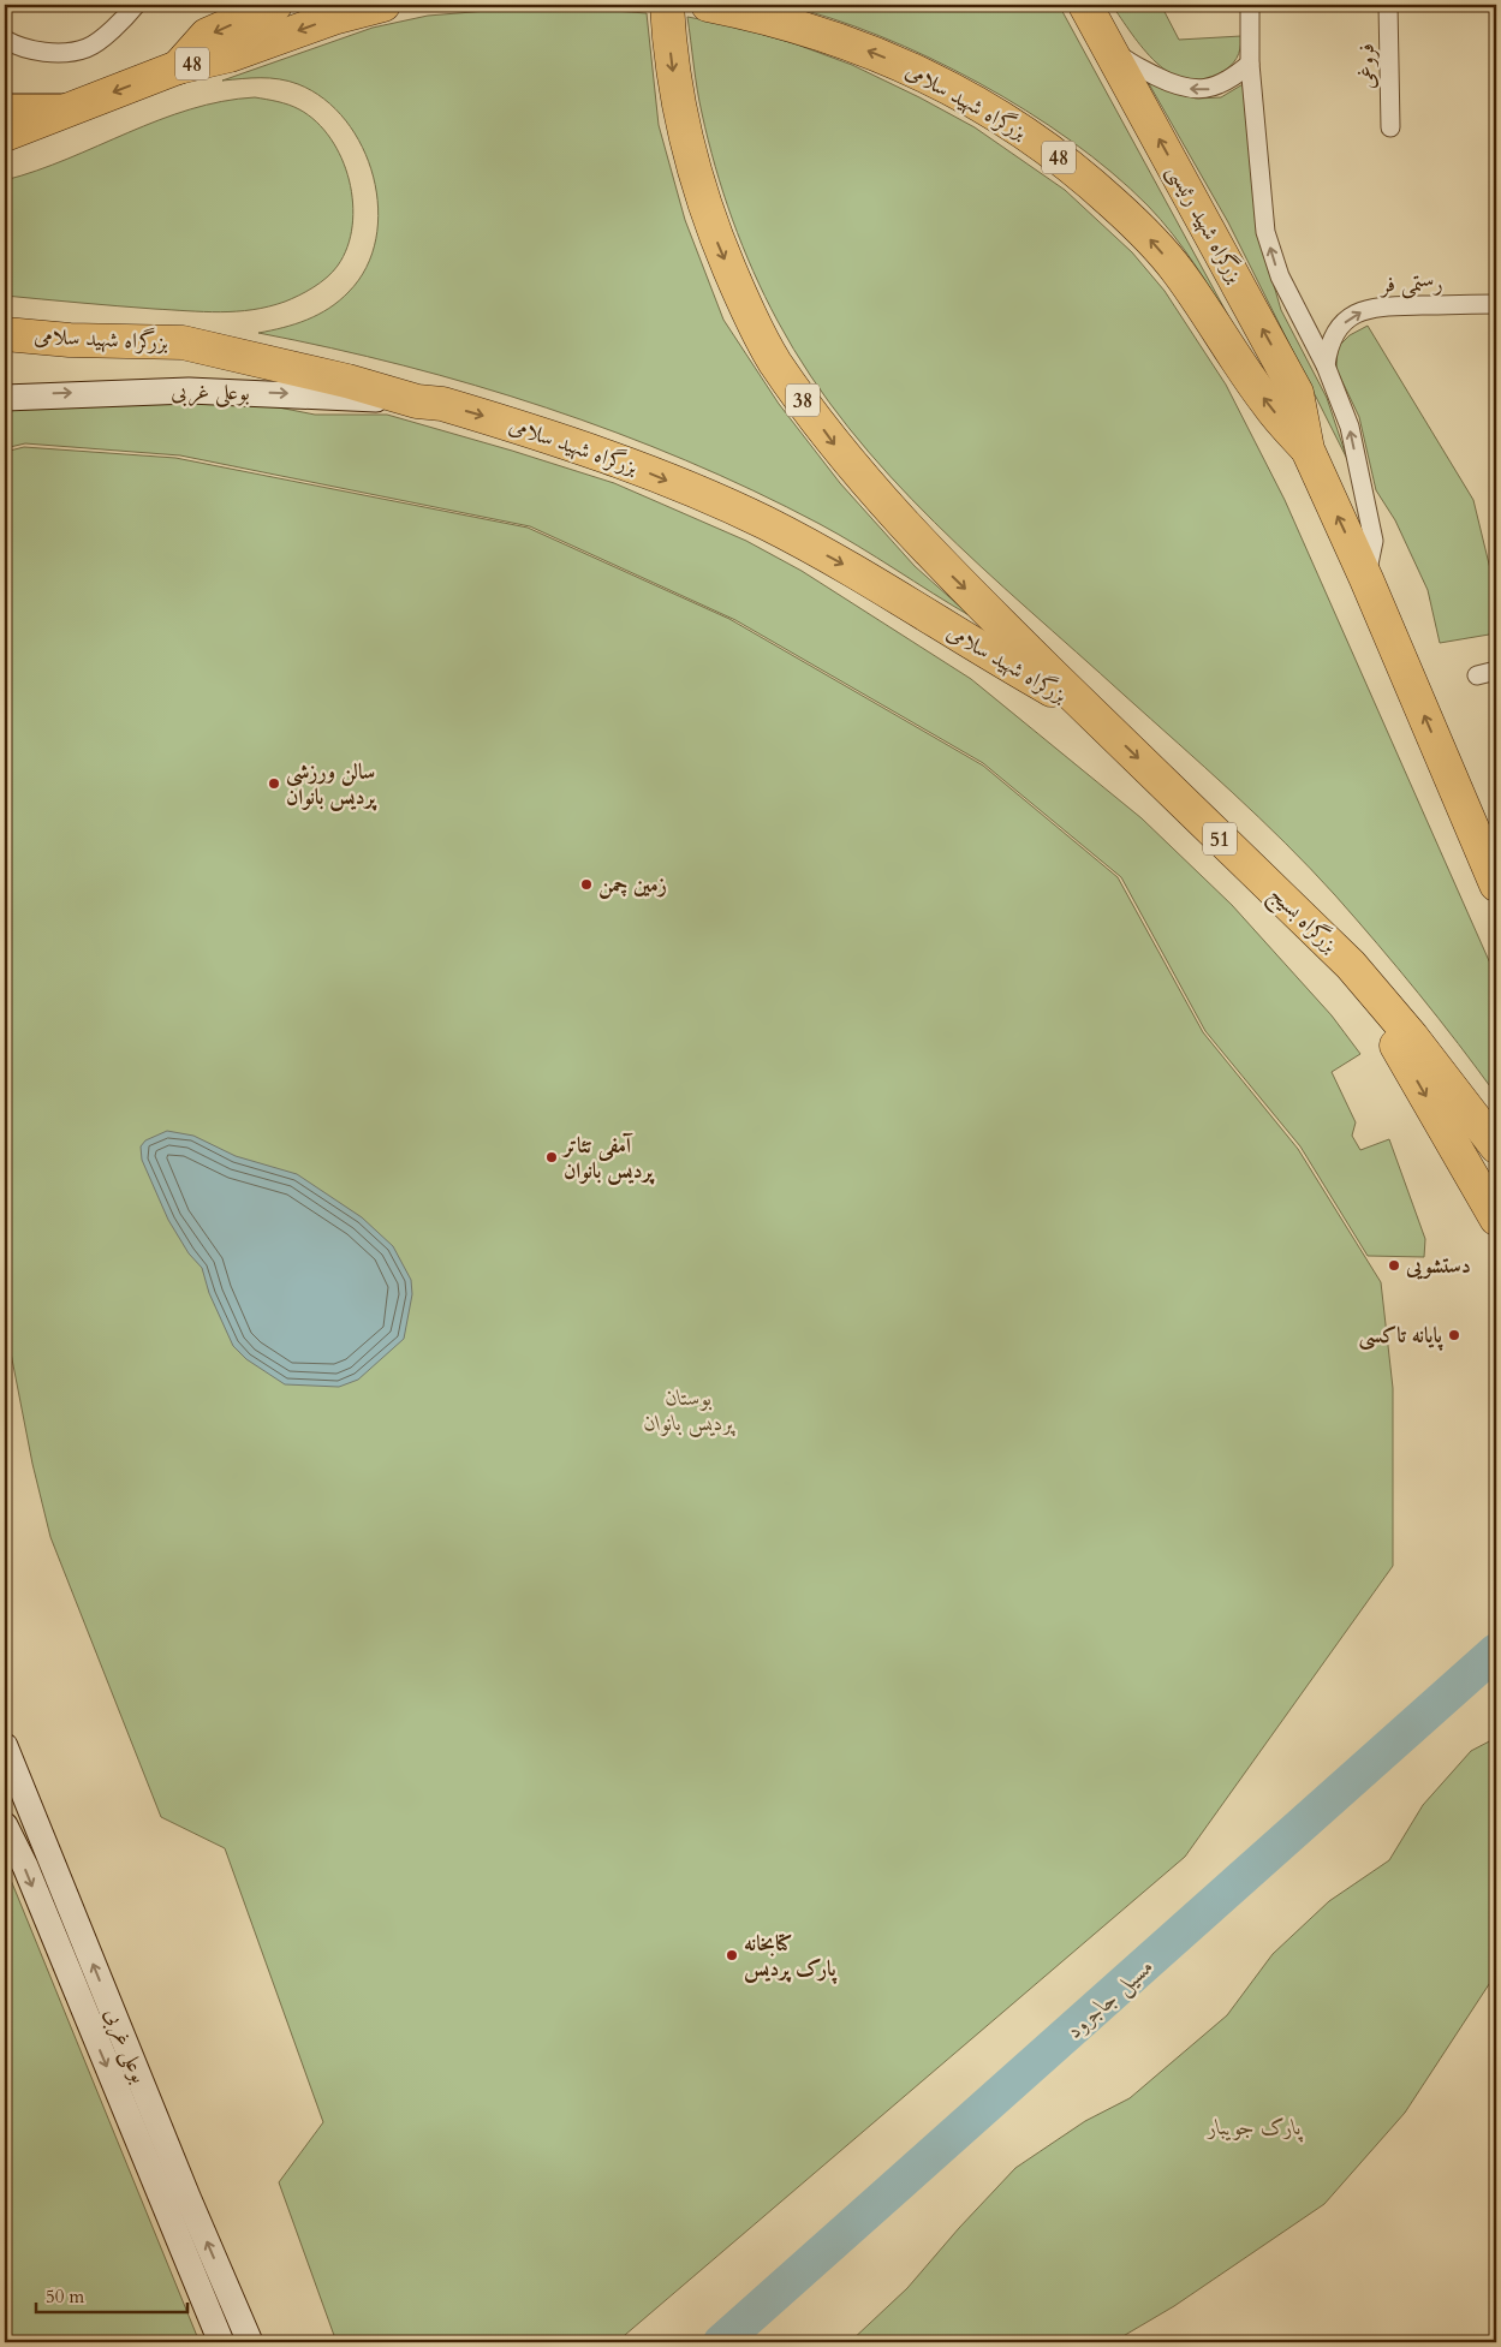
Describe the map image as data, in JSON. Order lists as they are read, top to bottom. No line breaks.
{"streets":{"highway":["48","بزرگراه شهید سلامی","بزرگراه شهید رئیسی","38","51","بزرگراه بسیج"],"main road":["بوعلی غربی"],"street":["فروغی","رستمی فر"]},"crossings":[["بزرگراه شهید سلامی","بزرگراه شهید رئیسی"],["بزرگراه شهید سلامی","بوعلی غربی"],["بزرگراه شهید سلامی","38"],["بزرگراه شهید سلامی","بزرگراه بسیج"],["38","بزرگراه بسیج"]],"one_way":["بزرگراه شهید رئیسی","رستمی فر"],"water":["مسیل جاجرود"],"parks":["بوستان پردیس بانوان","پارک جویبار"],"places":["سالن ورزشی پردیس بانوان","زمین چمن","آمفی تئاتر پردیس بانوان","دستشویی","پایانه تاکسی","کتابخانه پارک پردیس"],"scale_bar":"50 m"}
